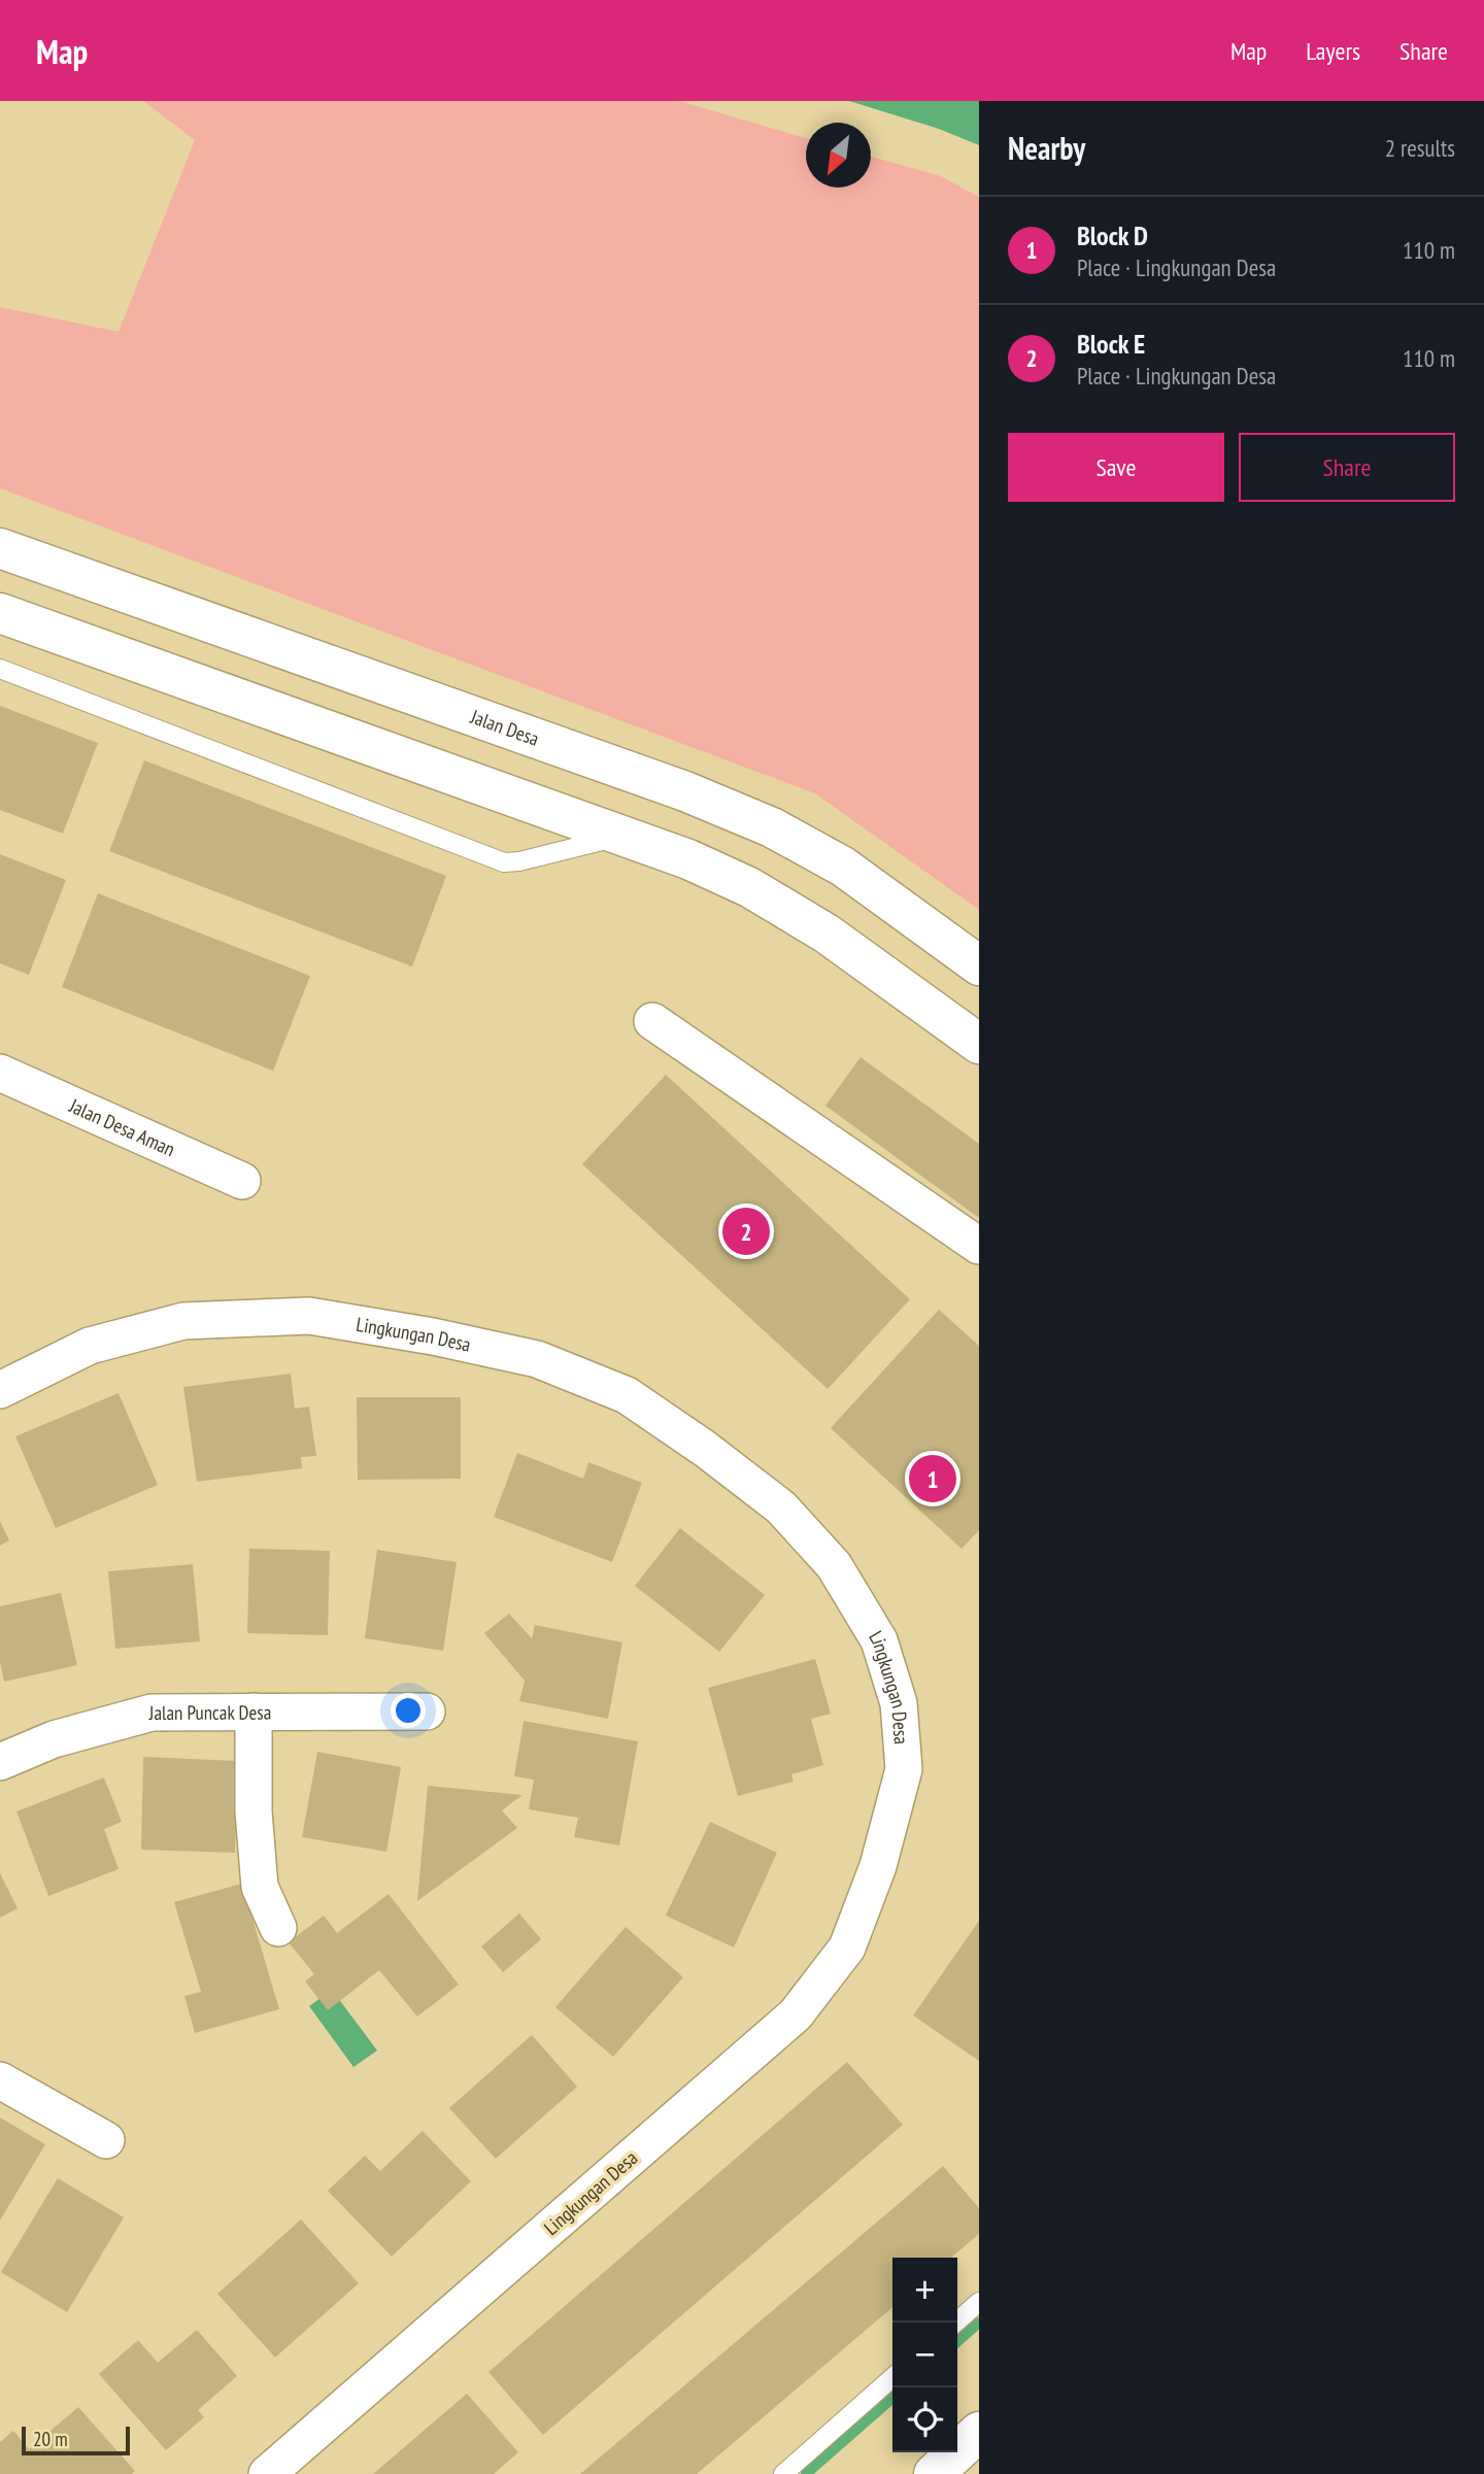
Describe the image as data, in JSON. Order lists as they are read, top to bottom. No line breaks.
{"streets":{"main road":["Jalan Desa"],"street":["Jalan Desa Aman","Lingkungan Desa","Jalan Puncak Desa"]},"scale_bar":"20 m","north":"bottom left","page":{"header":"Map","nav":["Map","Layers","Share"],"heading":["Nearby","2 results"],"list":[{"mark":"1","name":"Block D","note":"Place · Lingkungan Desa","value":"110 m"},{"mark":"2","name":"Block E","note":"Place · Lingkungan Desa","value":"110 m"}],"buttons":["Save","Share"],"pins":["2","1"],"map_buttons":["+","−"],"scale":"20 m"}}
